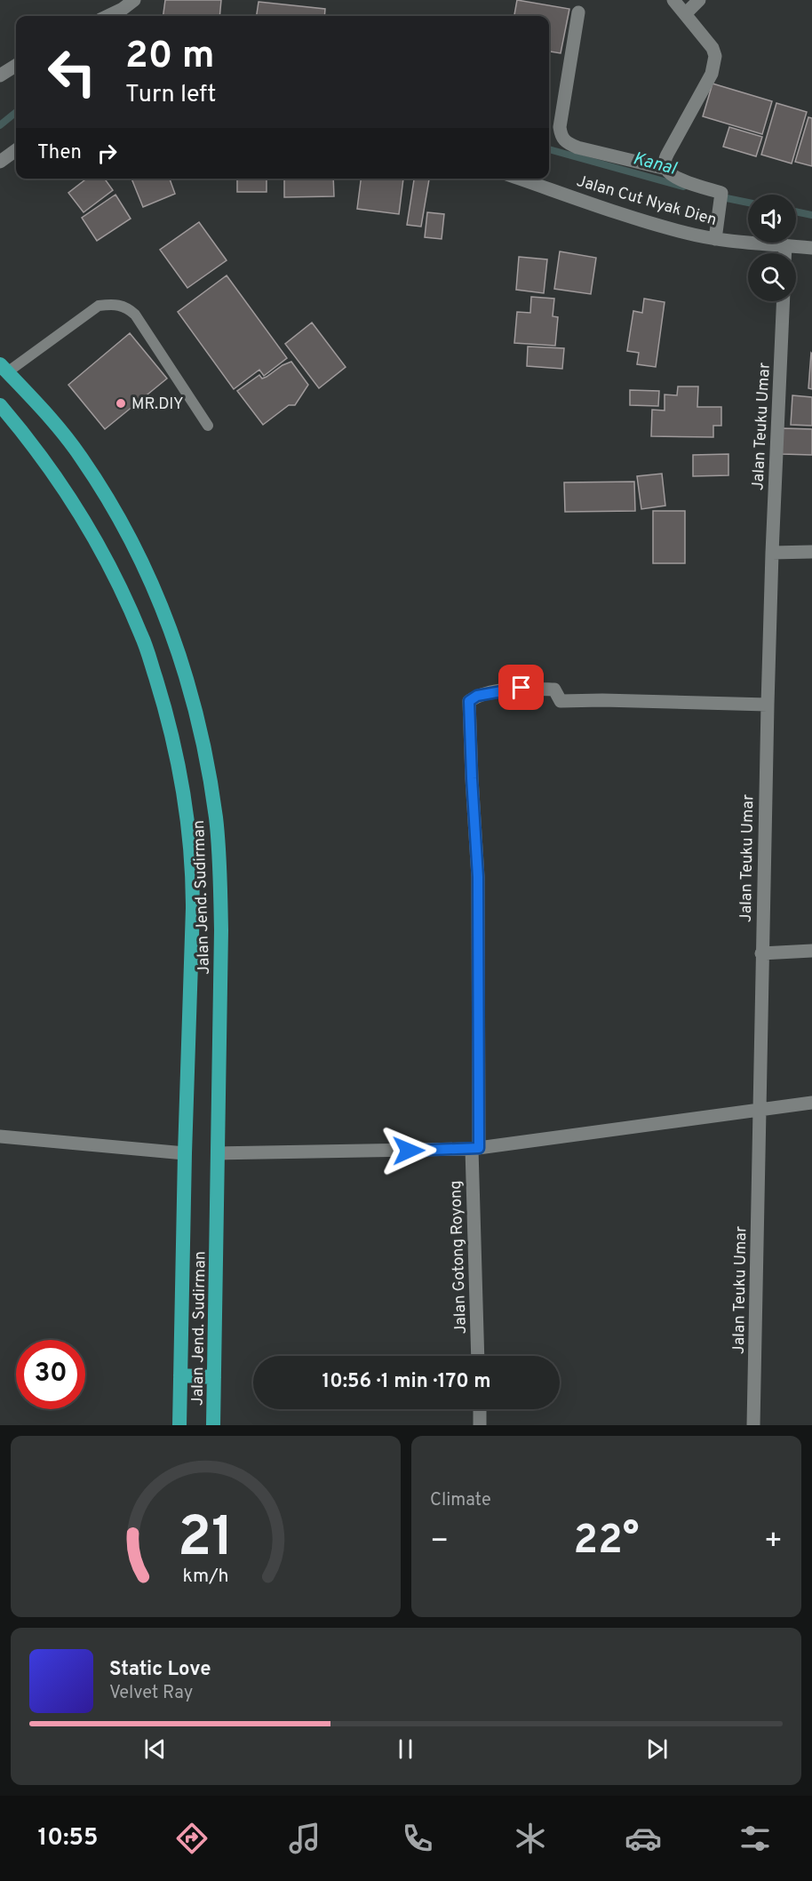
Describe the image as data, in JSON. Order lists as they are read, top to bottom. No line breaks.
{"streets":{"highway":["Jalan Jend. Sudirman"],"street":["Jalan Cut Nyak Dien","Jalan Teuku Umar","Jalan Gotong Royong"]},"crossings":[["Jalan Teuku Umar","Jalan Gotong Royong"]],"water":["Kanal"],"places":["MR.DIY"],"page":{"turn":["20 m","Turn left"],"then":"Then","limit":"30","trip":"10:56 · 1 min · 170 m","tile":"Climate","heat":["−","22°","+"],"song":["Static Love","Velvet Ray"],"tabs":"10:55","gauge":["21","km/h"]}}
